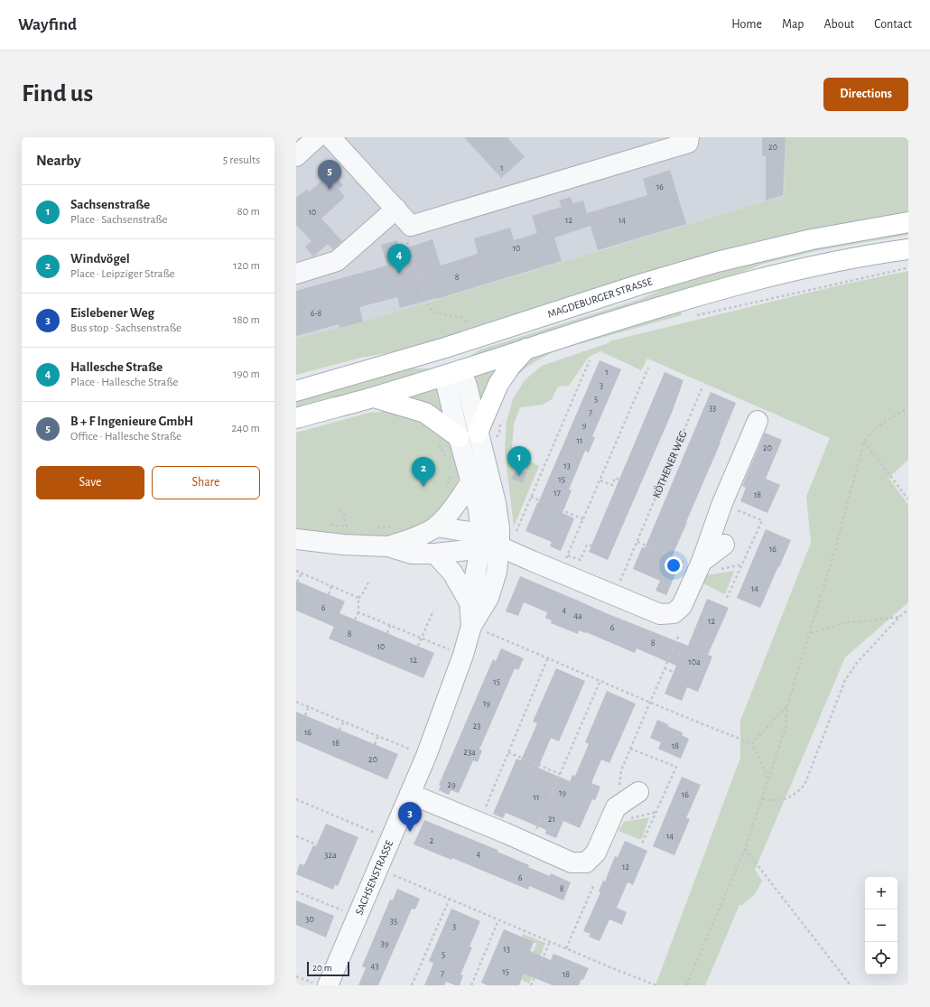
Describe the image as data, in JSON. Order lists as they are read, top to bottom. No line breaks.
{"streets":{"main road":["MAGDEBURGER STRASSE"],"street":["SACHSENSTRASSE"],"path":["KÖTHENER WEG"]},"house_numbers":["20","1","16","10","12","14","10","8","6-8","1","3","5","33","7","9","11","20","13","15","17","18","16","14","6","4","4a","12","6","8","8","10","12","10a","15","19","23","16","18","18","23a","20","29","19","16","11","21","14","2","4","32a","12","6","8","30","35","3","39","13","5","43","15","7","18"],"scale_bar":"20 m","page":{"header":"Wayfind","nav":["Home","Map","About","Contact"],"buttons":["Directions",["Save","Share"]],"title":"Find us","heading":["Nearby","5 results"],"pins":["5","4","1","2","3"],"list":[{"mark":"1","name":"Sachsenstraße","note":"Place · Sachsenstraße","value":"80 m"},{"mark":"2","name":"Windvögel","note":"Place · Leipziger Straße","value":"120 m"},{"mark":"3","name":"Eislebener Weg","note":"Bus stop · Sachsenstraße","value":"180 m"},{"mark":"4","name":"Hallesche Straße","note":"Place · Hallesche Straße","value":"190 m"},{"mark":"5","name":"B + F Ingenieure GmbH","note":"Office · Hallesche Straße","value":"240 m"}],"map_buttons":["+","−"],"scale":"20 m"}}
